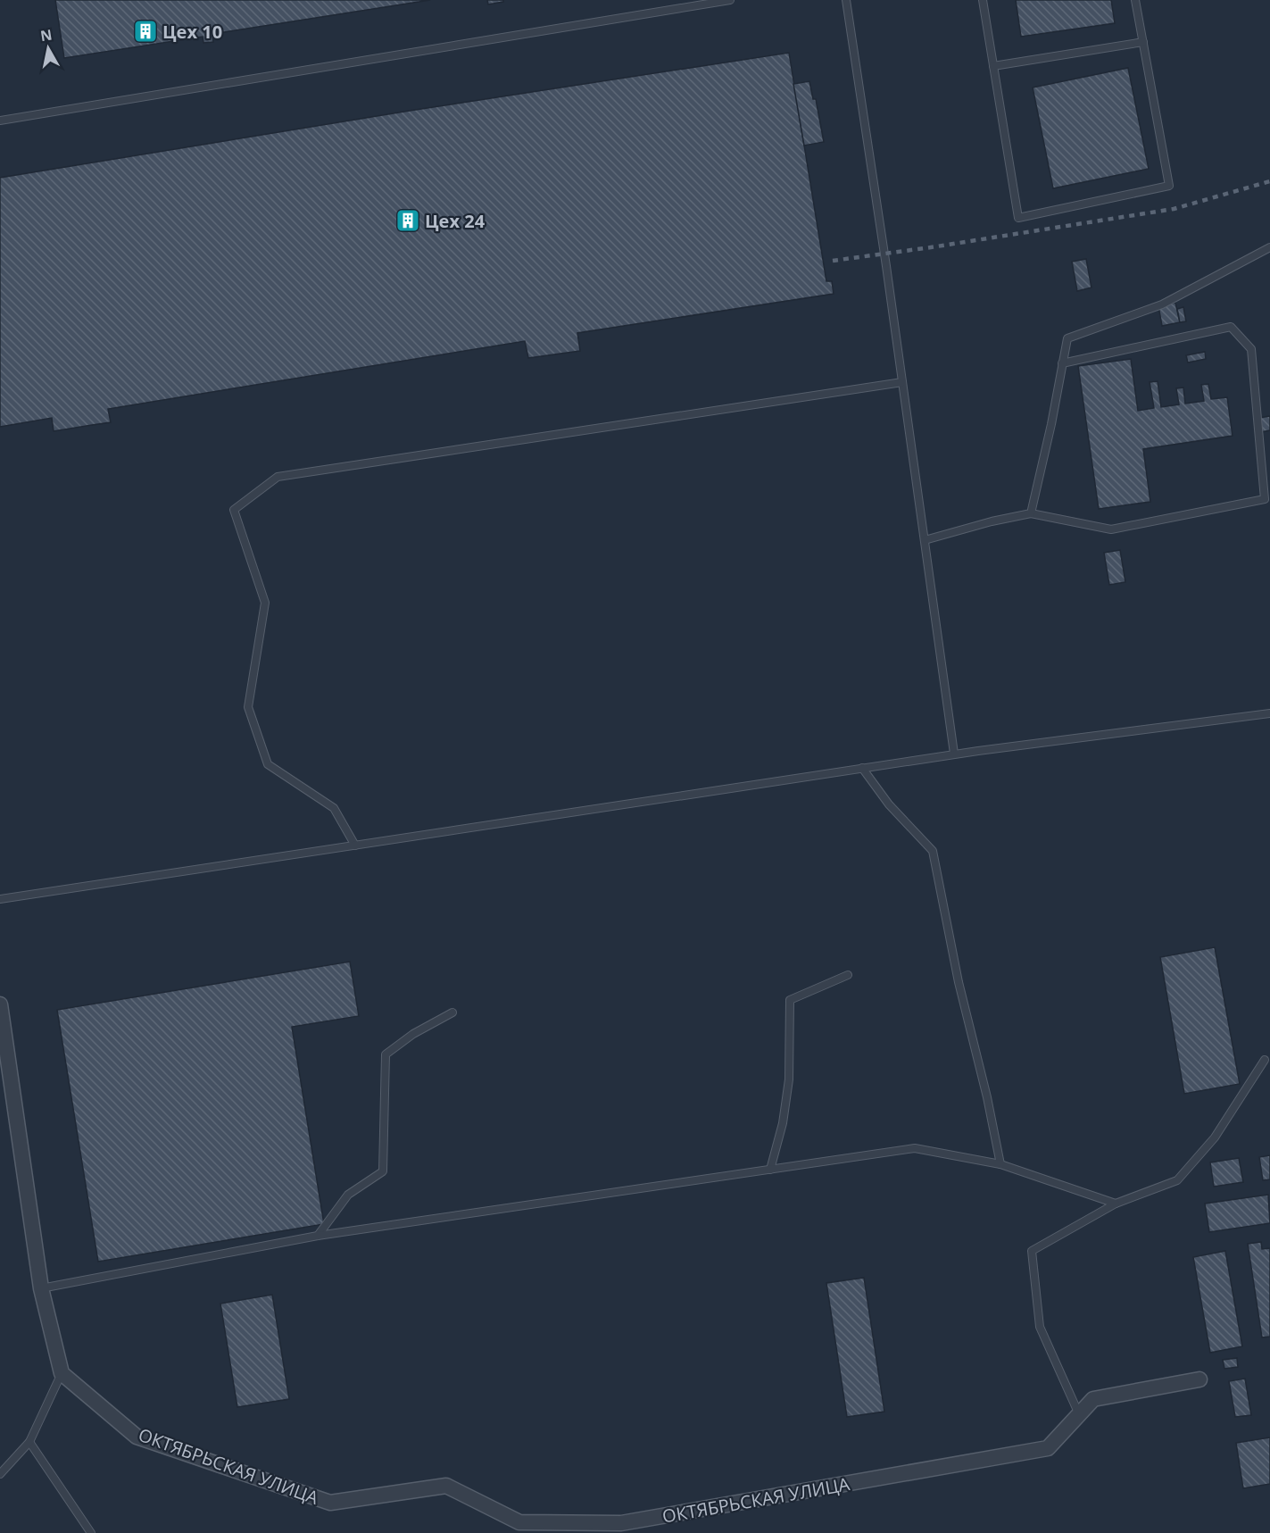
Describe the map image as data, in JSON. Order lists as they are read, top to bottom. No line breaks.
{"streets":{"street":["ОКТЯБРЬСКАЯ УЛИЦА"]},"places":{"building":["Цех 10","Цех 24"]},"north":"top"}
